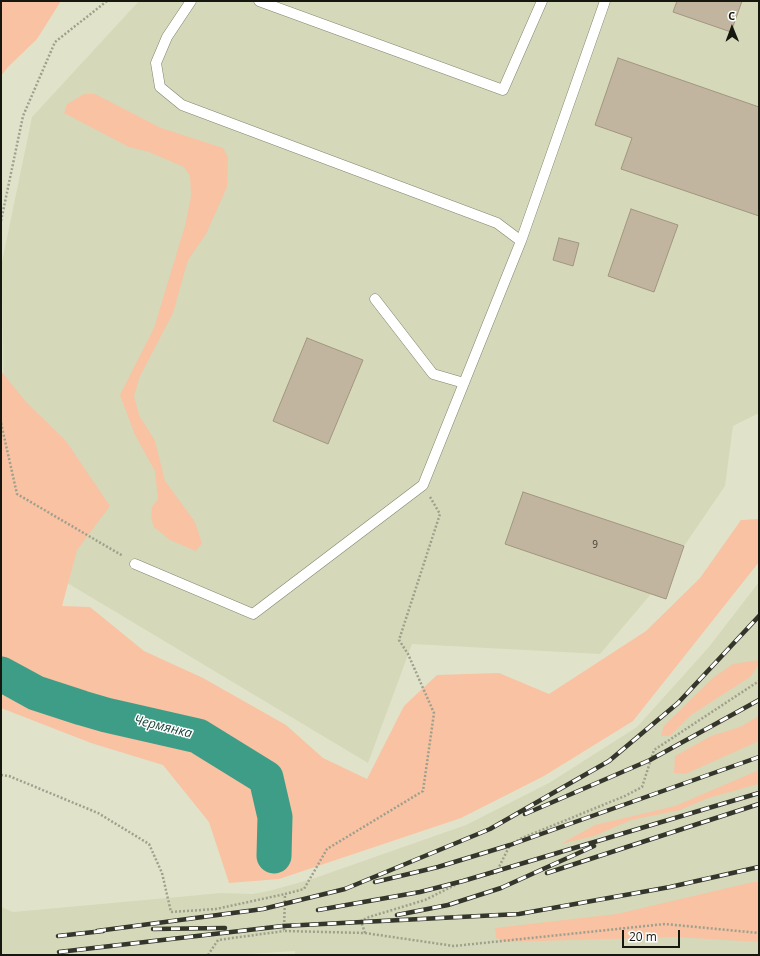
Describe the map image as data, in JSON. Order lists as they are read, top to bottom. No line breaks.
{"water":["Чермянка"],"house_numbers":["9"],"scale_bar":"20 m","north":"top"}
